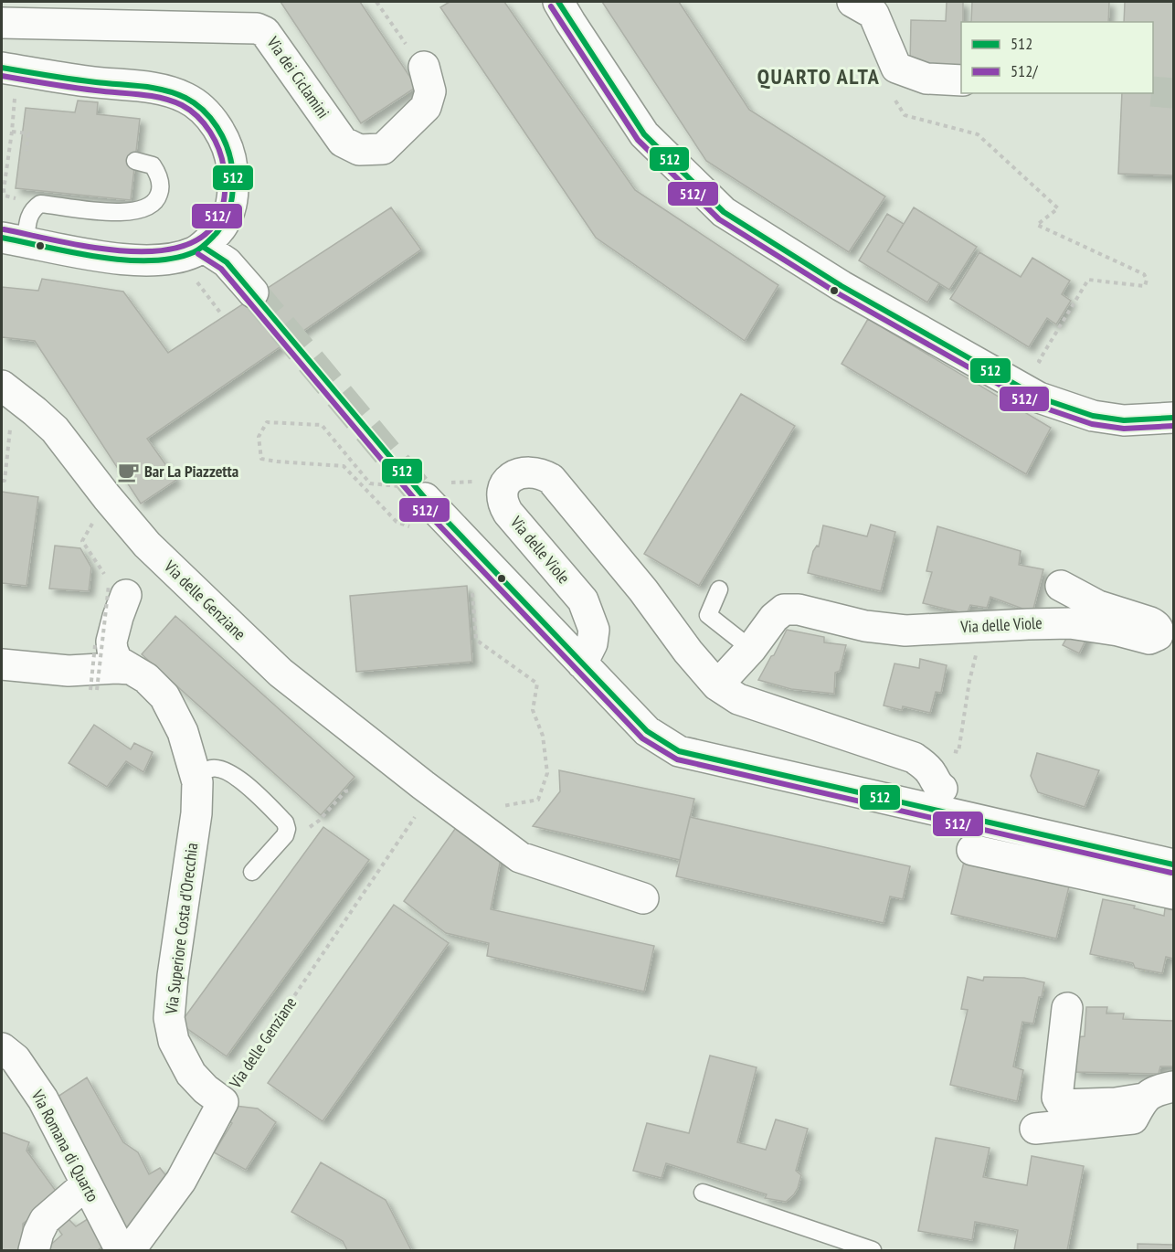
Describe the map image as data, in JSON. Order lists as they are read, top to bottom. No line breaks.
{"streets":{"street":["Via dei Ciclamini","Via delle Viole","Via delle Genziane","Via Superiore Costa d'Orecchia","Via Romana di Quarto"]},"crossings":[["Via delle Genziane","Via Superiore Costa d'Orecchia"]],"districts":["QUARTO ALTA"],"places":{"cafe":["Bar La Piazzetta"]},"lines":["transit line 512","transit line 512/"],"legend":["512","512/"]}
